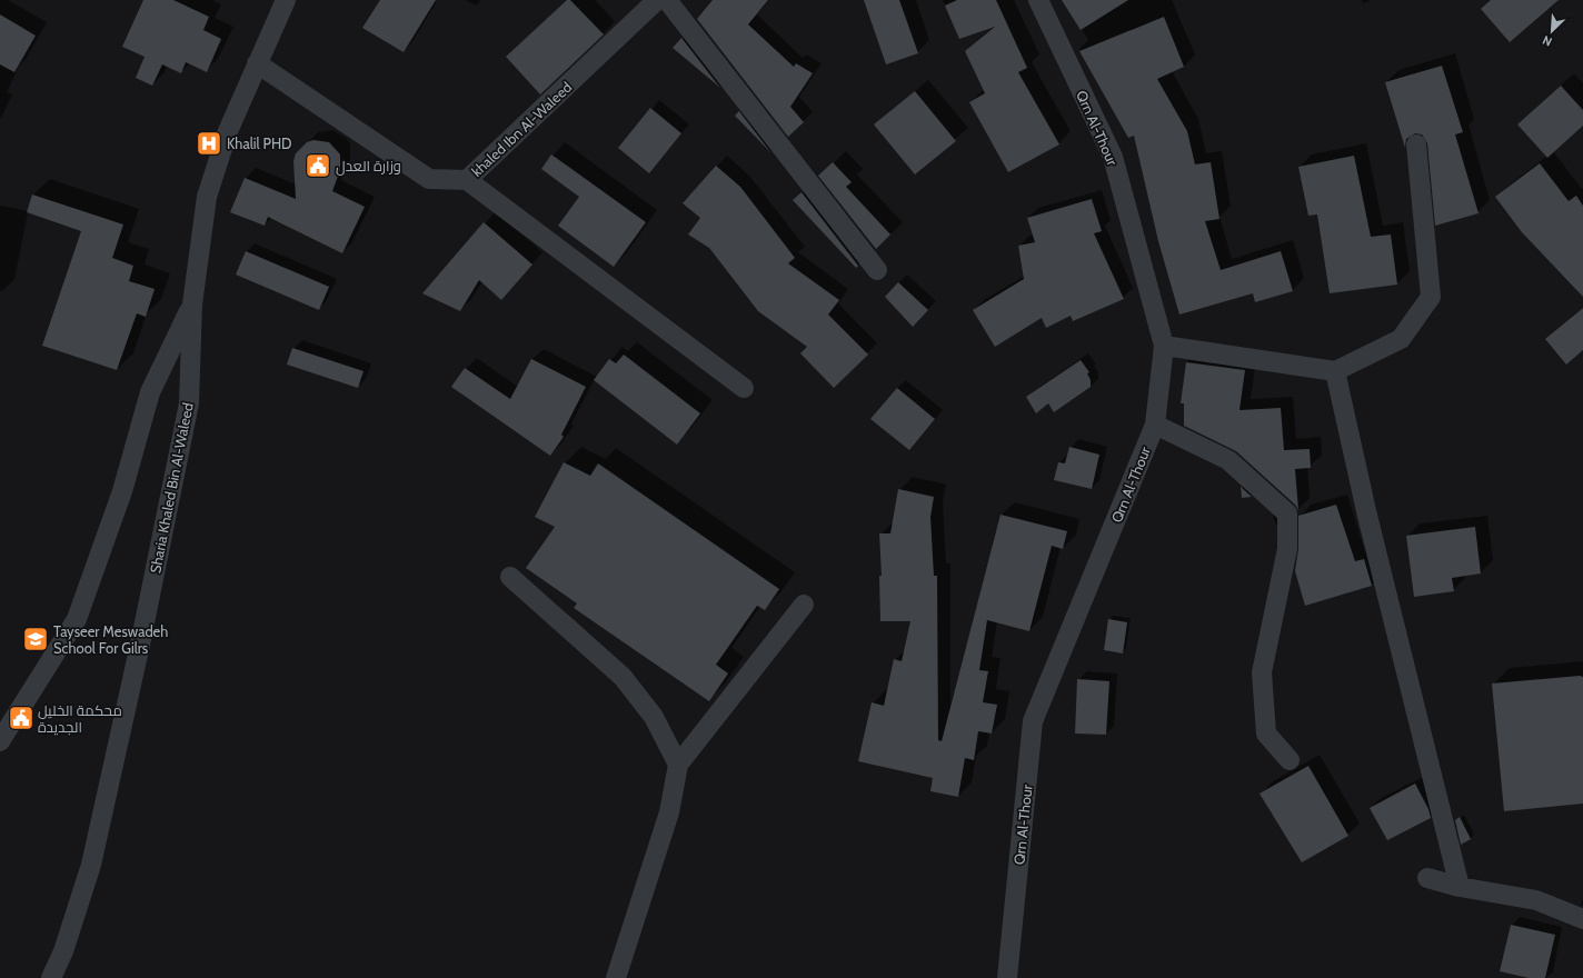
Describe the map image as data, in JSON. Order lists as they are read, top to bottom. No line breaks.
{"streets":{"street":["Qrn Al-Thour","khaled Ibn Al-Waleed","Sharia Khaled Bin Al-Waleed"]},"crossings":[["khaled Ibn Al-Waleed","Sharia Khaled Bin Al-Waleed"]],"places":{"hospital":["Khalil PHD"],"public building":["وزارة العدل","محكمة الخليل الجديدة"],"school or university":["Tayseer Meswadeh School For Gilrs"]},"north":"bottom left"}
